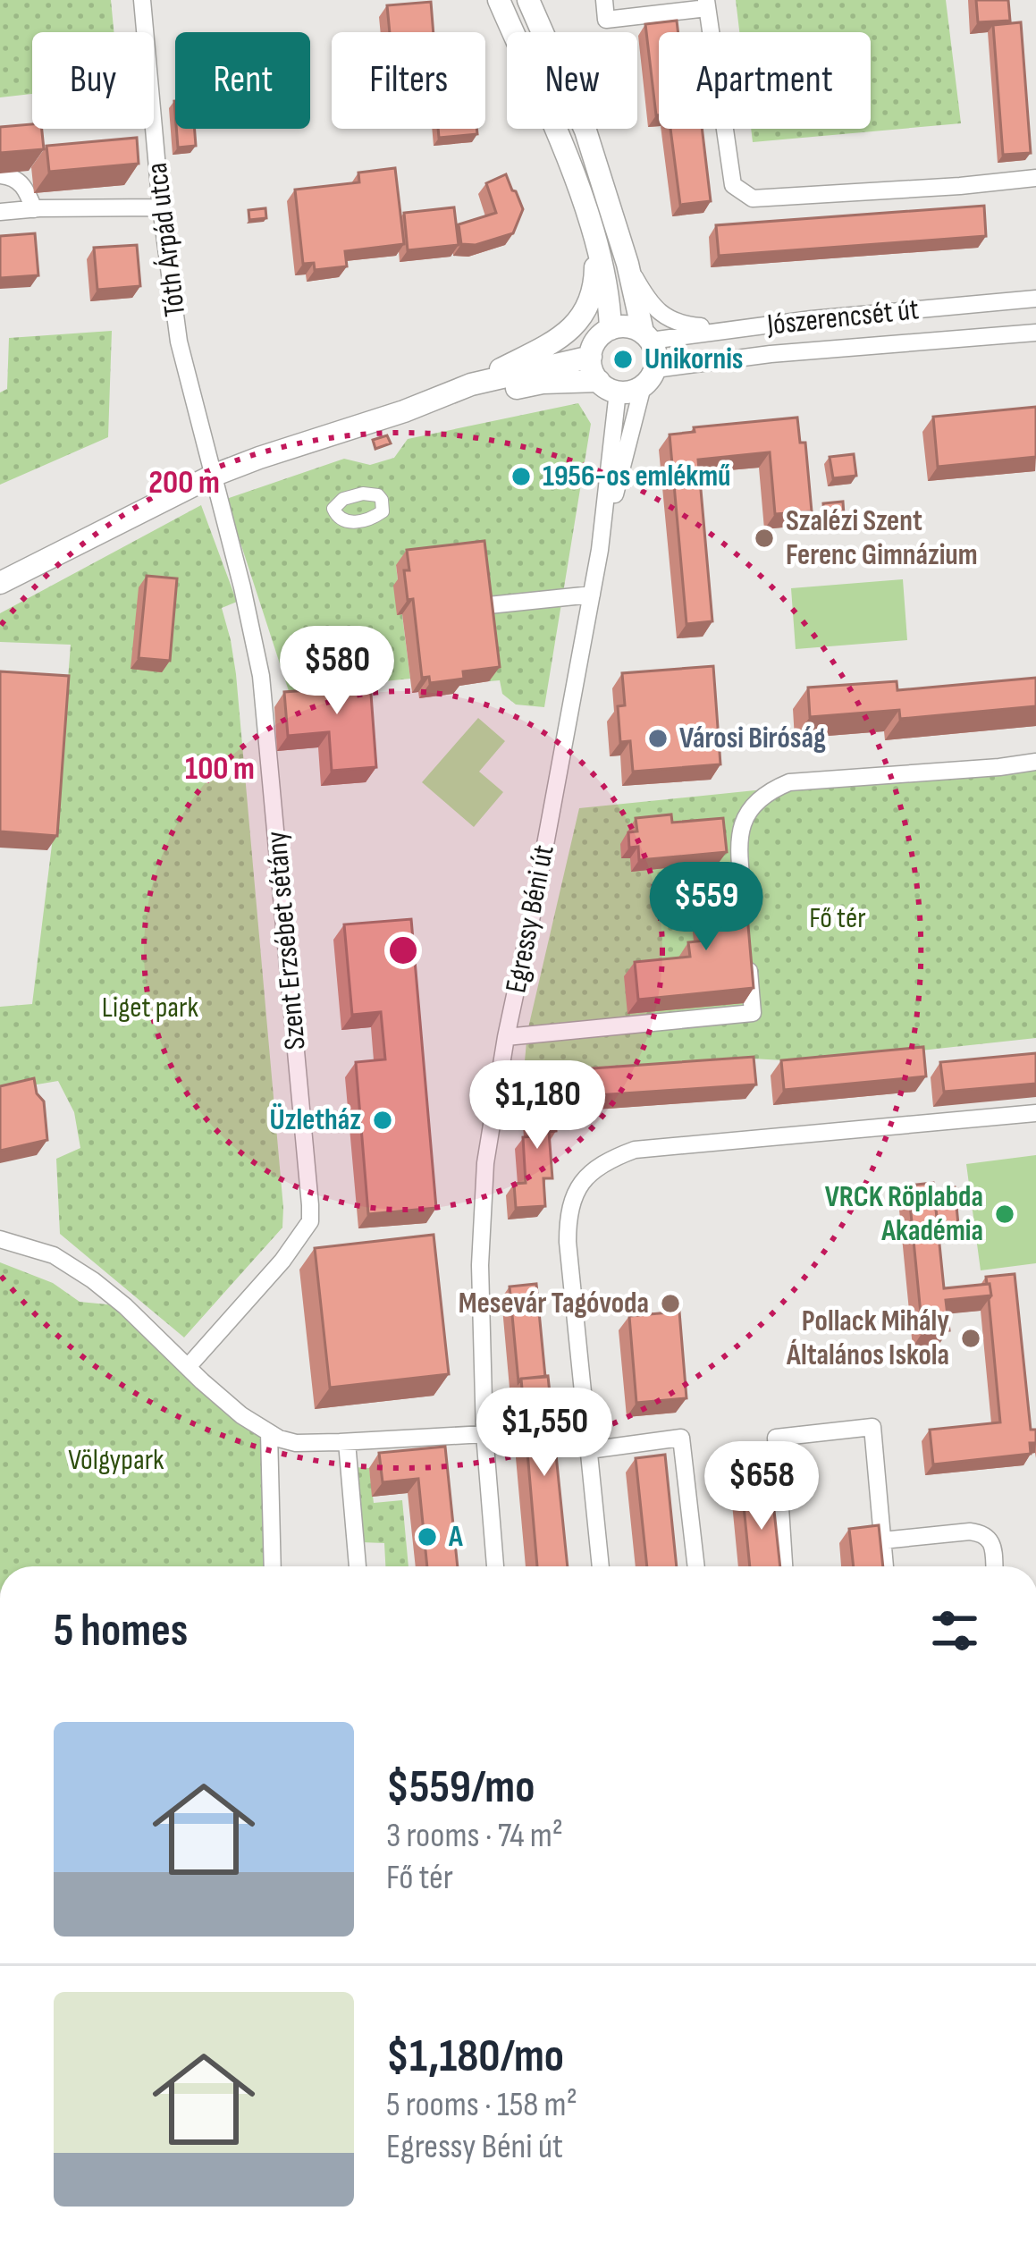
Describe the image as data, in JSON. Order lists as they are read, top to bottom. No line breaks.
{"streets":{"street":["Tóth Árpád utca","Jószerencsét út","Egressy Béni út","Szent Erzsébet sétány"]},"crossings":[["Tóth Árpád utca","Szent Erzsébet sétány"],["Jószerencsét út","Egressy Béni út"]],"parks":["Fő tér","Liget park","Völgypark"],"places":["Unikornis","1956-os emlékmű","Szalézi Szent Ferenc Gimnázium","Városi Biróság","Üzletház","VRCK Röplabda Akadémia","Mesevár Tagóvoda","Pollack Mihály Általános Iskola","A"],"page":{"chip":["Buy","Rent","Filters","New","Apartment"],"price":["$580","$559","$1,180","$1,550","$658"],"heading":"5 homes","list":[{"name":"$559/mo","note":"3 rooms · 74 m² · Fő tér"},{"name":"$1,180/mo","note":"5 rooms · 158 m² · Egressy Béni út"}]},"rings":["200 m","100 m"]}
